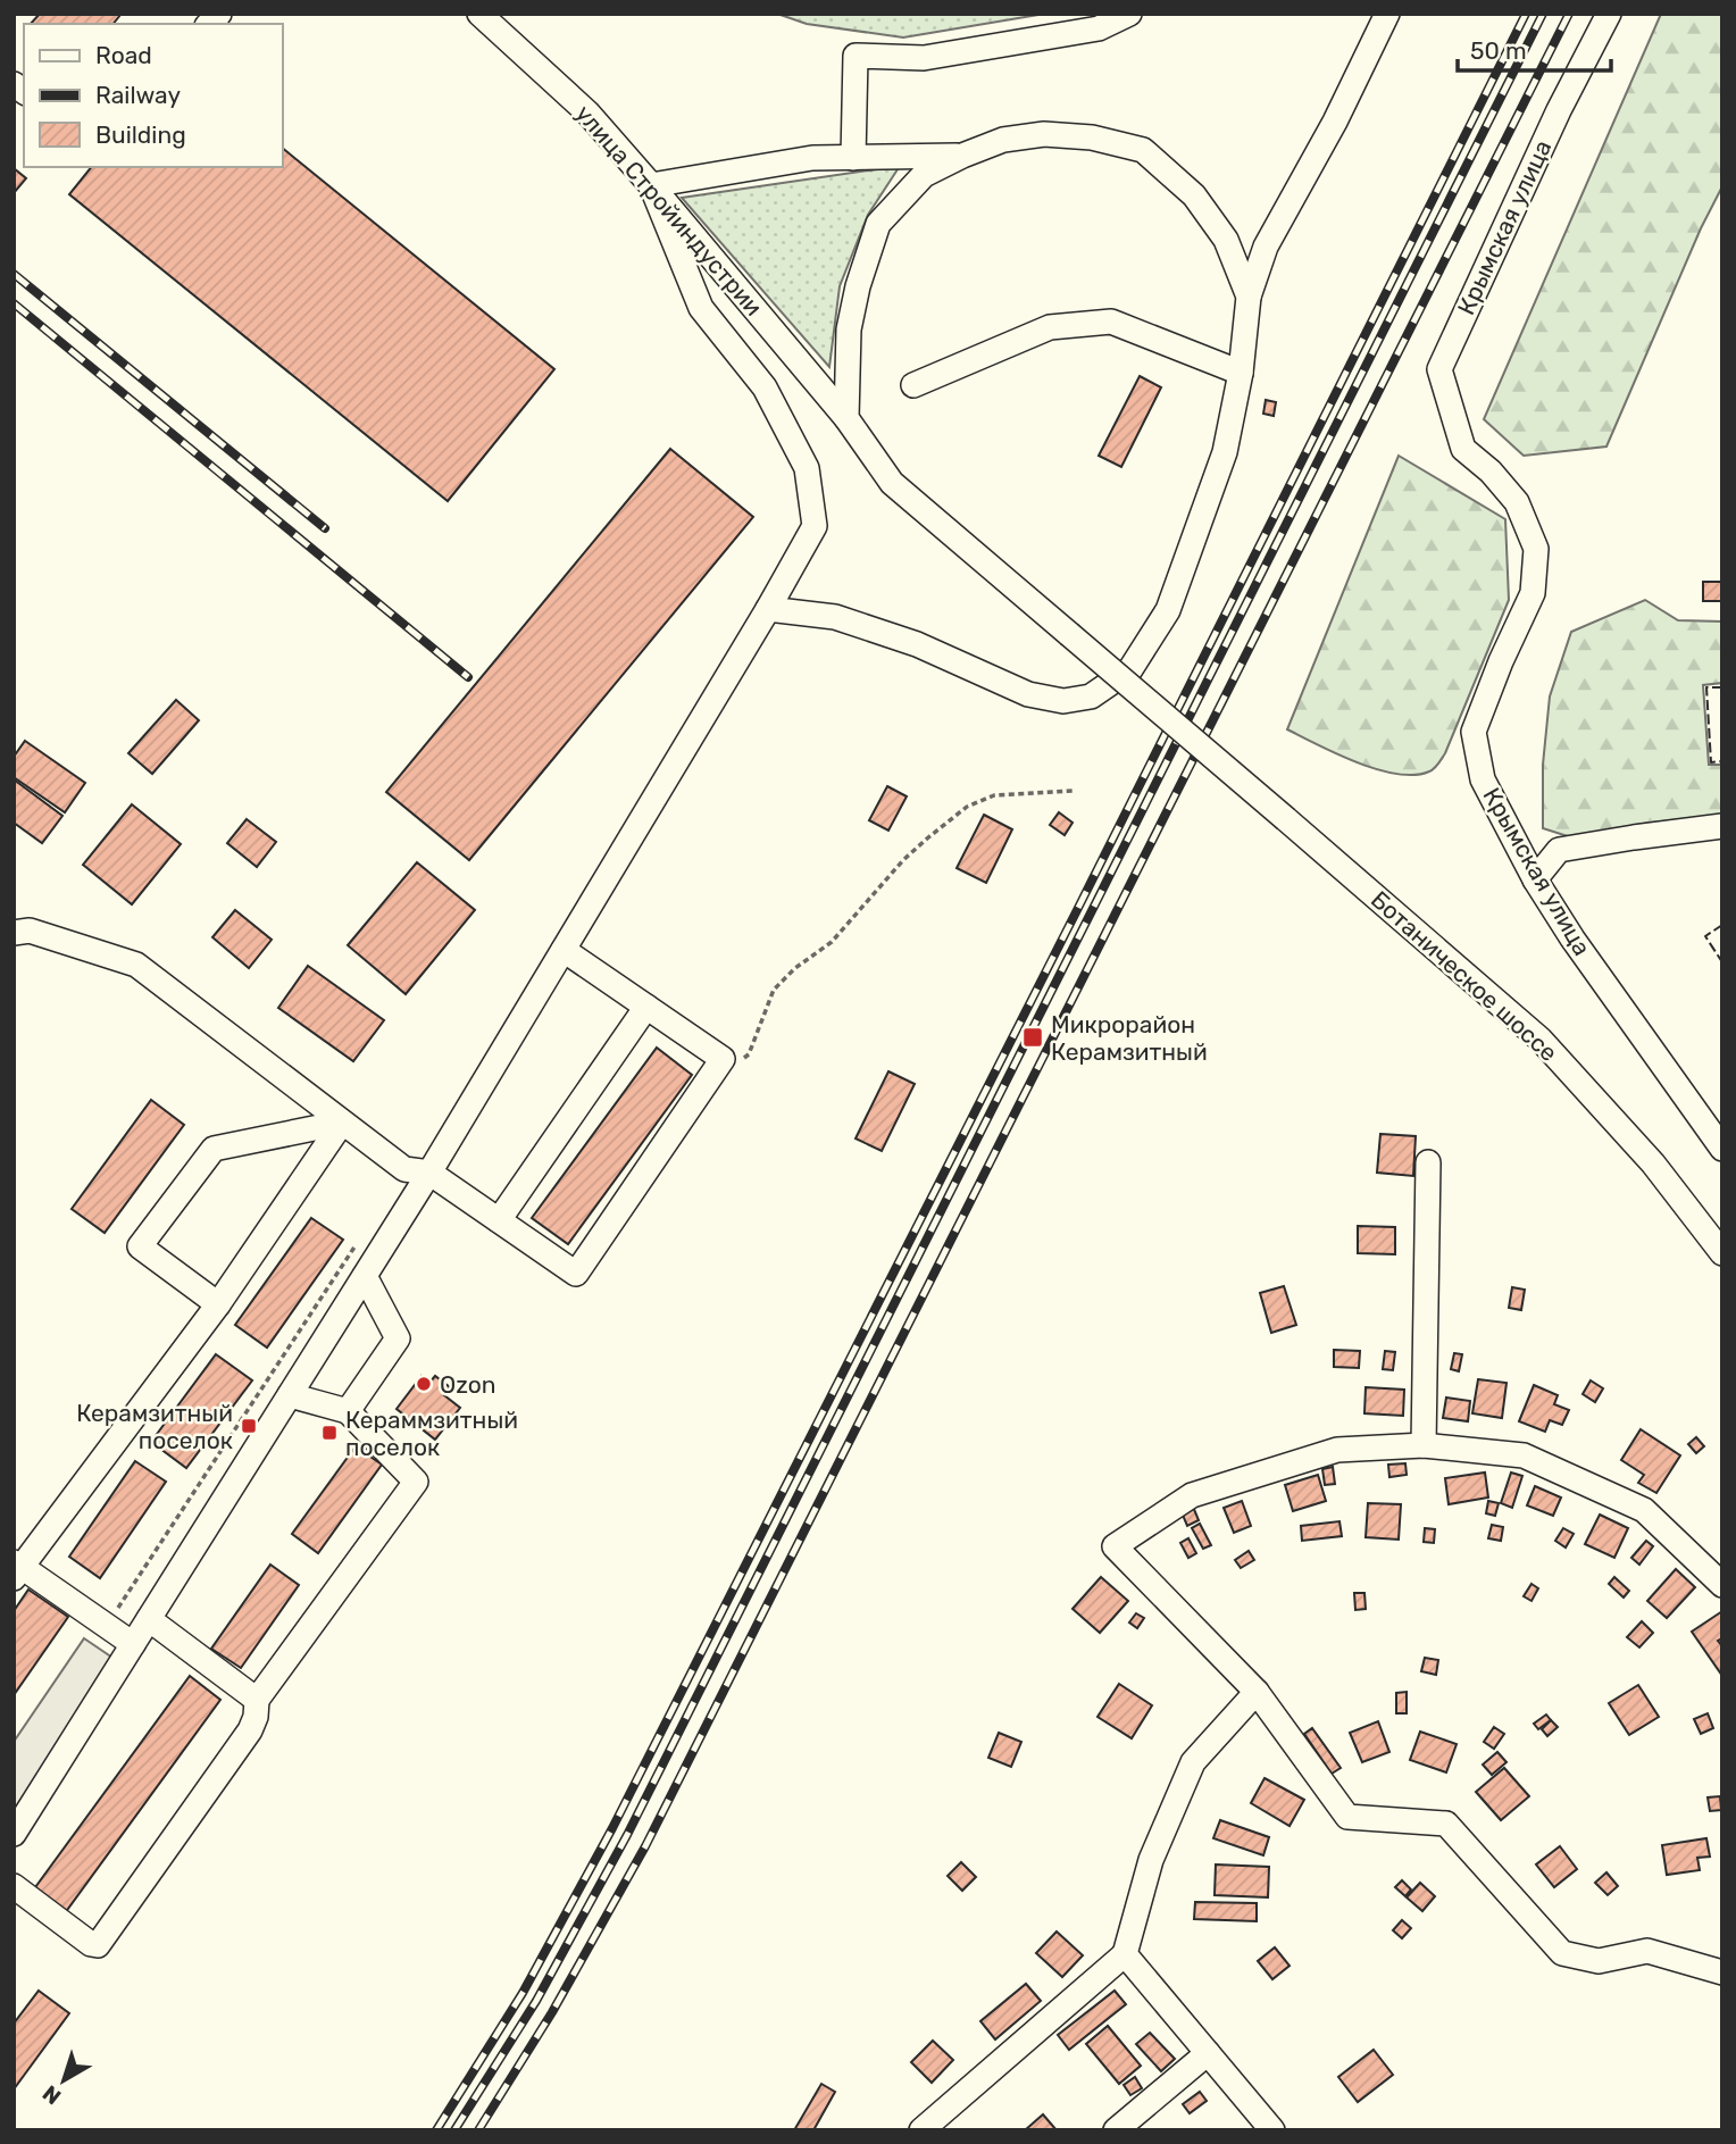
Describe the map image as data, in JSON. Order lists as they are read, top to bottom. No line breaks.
{"streets":{"street":["улица Стройиндустрии","Крымская улица","Ботаническое шоссе"]},"crossings":[["улица Стройиндустрии","Ботаническое шоссе"]],"places":{"transit":["Микрорайон Керамзитный","Керамзитный поселок","Кераммзитный поселок"],"other":["Ozon"]},"legend":["Road","Railway","Building"],"scale_bar":"50 m","north":"bottom left"}
